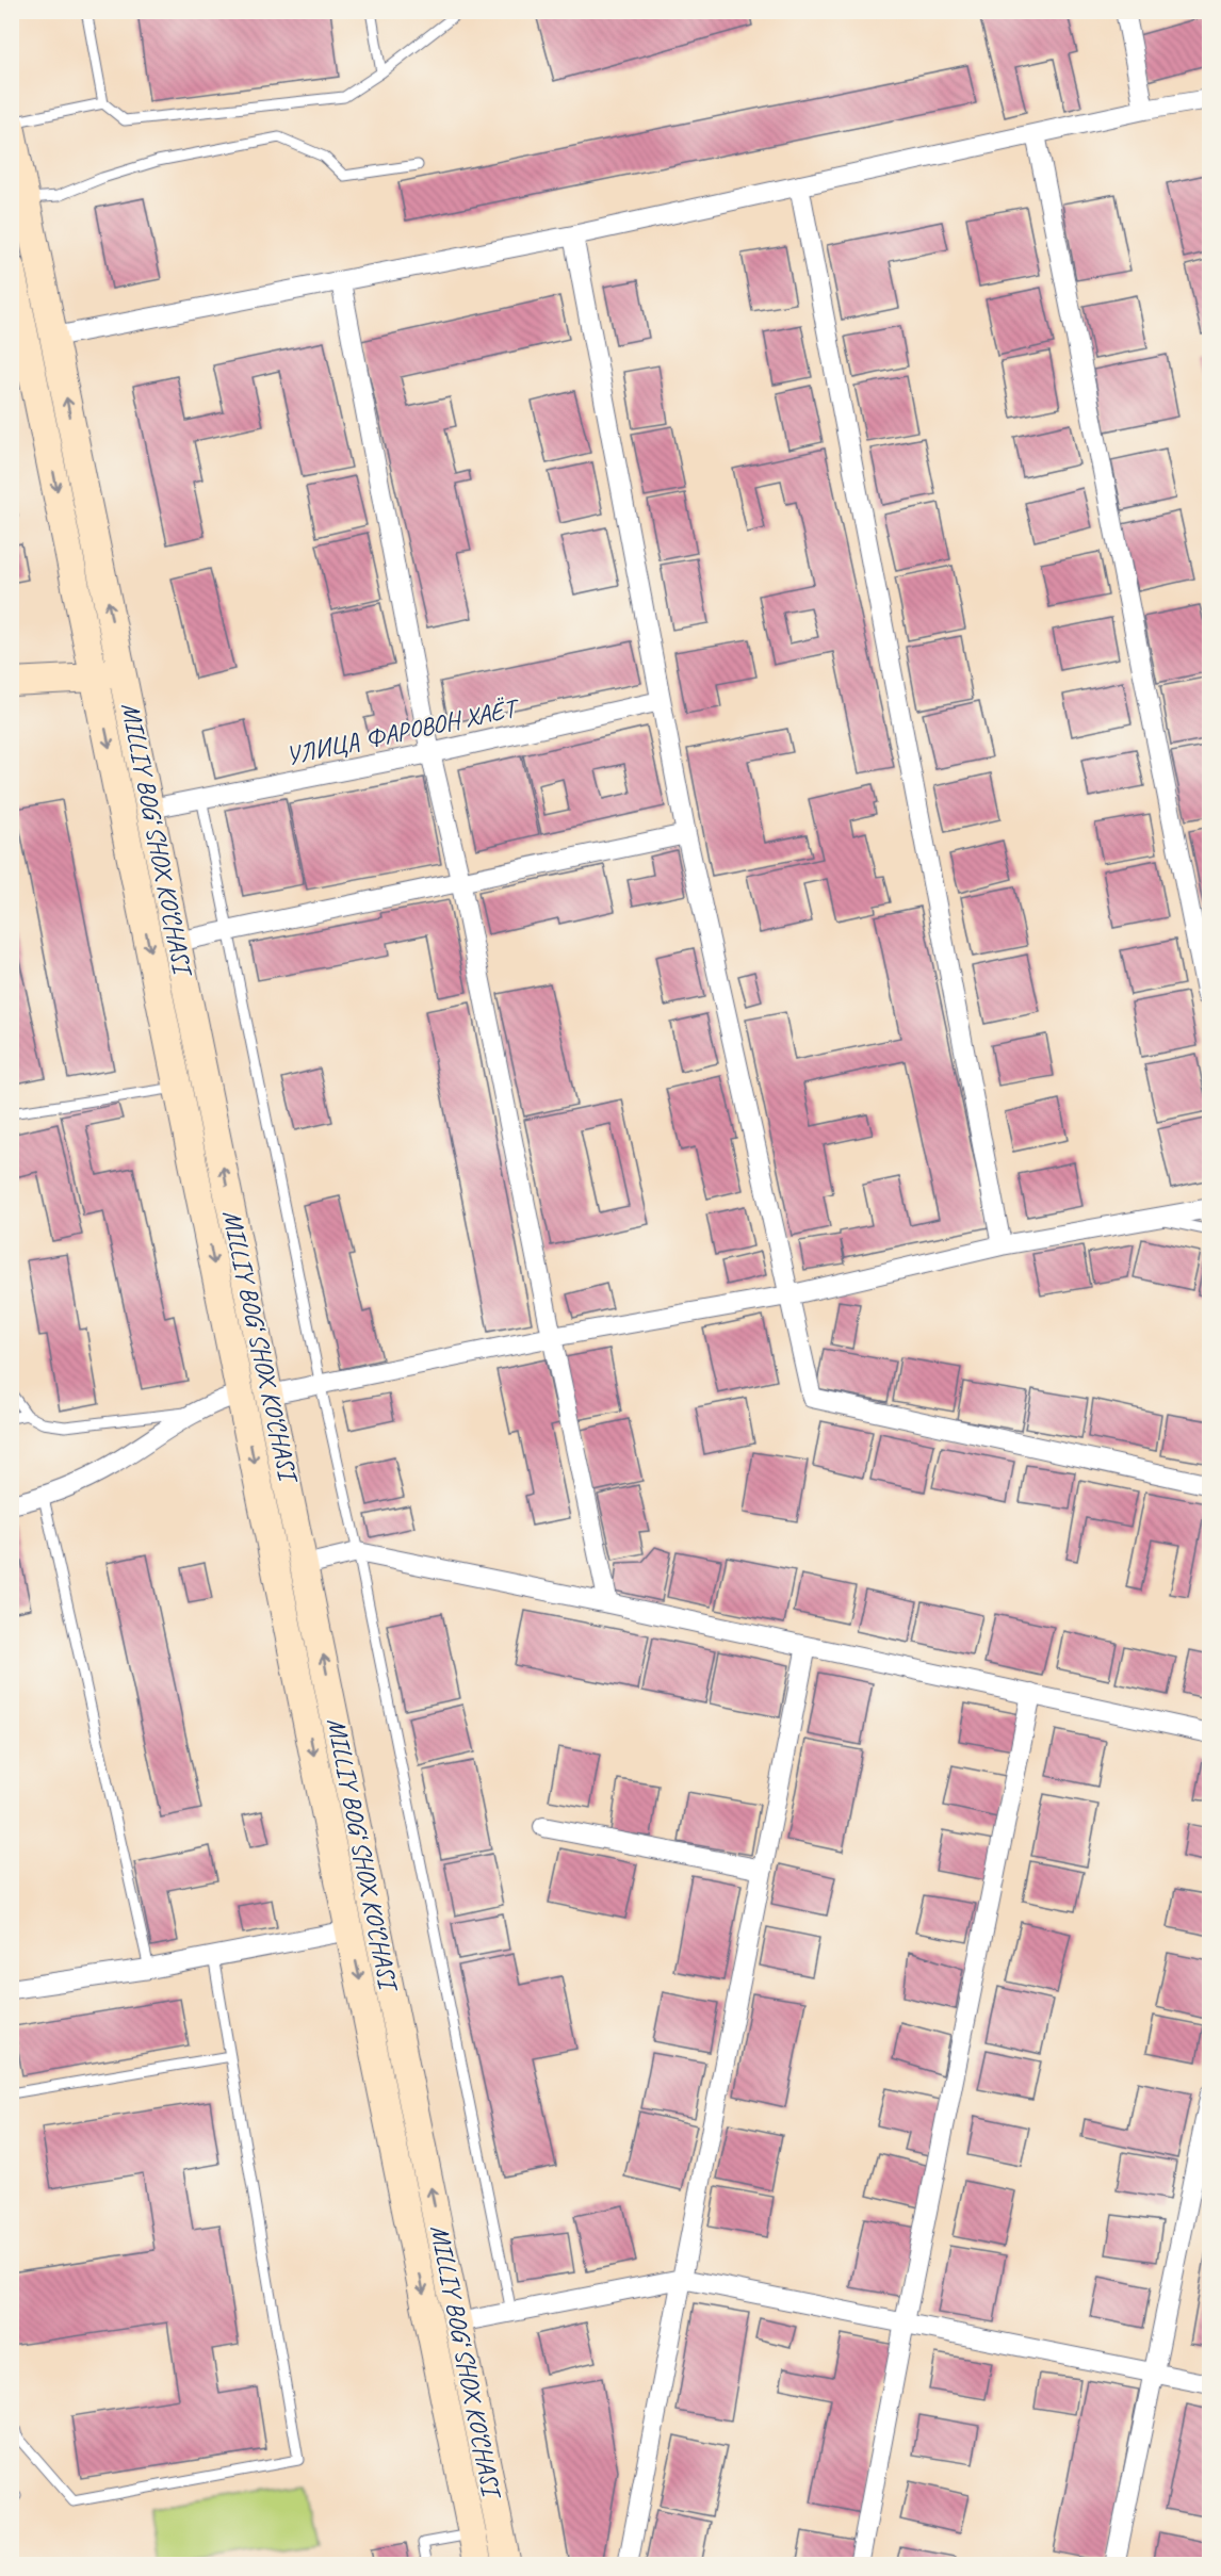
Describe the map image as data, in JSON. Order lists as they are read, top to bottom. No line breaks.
{"streets":{"main road":["MILLIY BOG‘ SHOX KO‘CHASI"],"street":["УЛИЦА ФАРОВОН ХАЁТ"]},"crossings":[["УЛИЦА ФАРОВОН ХАЁТ","MILLIY BOG‘ SHOX KO‘CHASI"]]}
